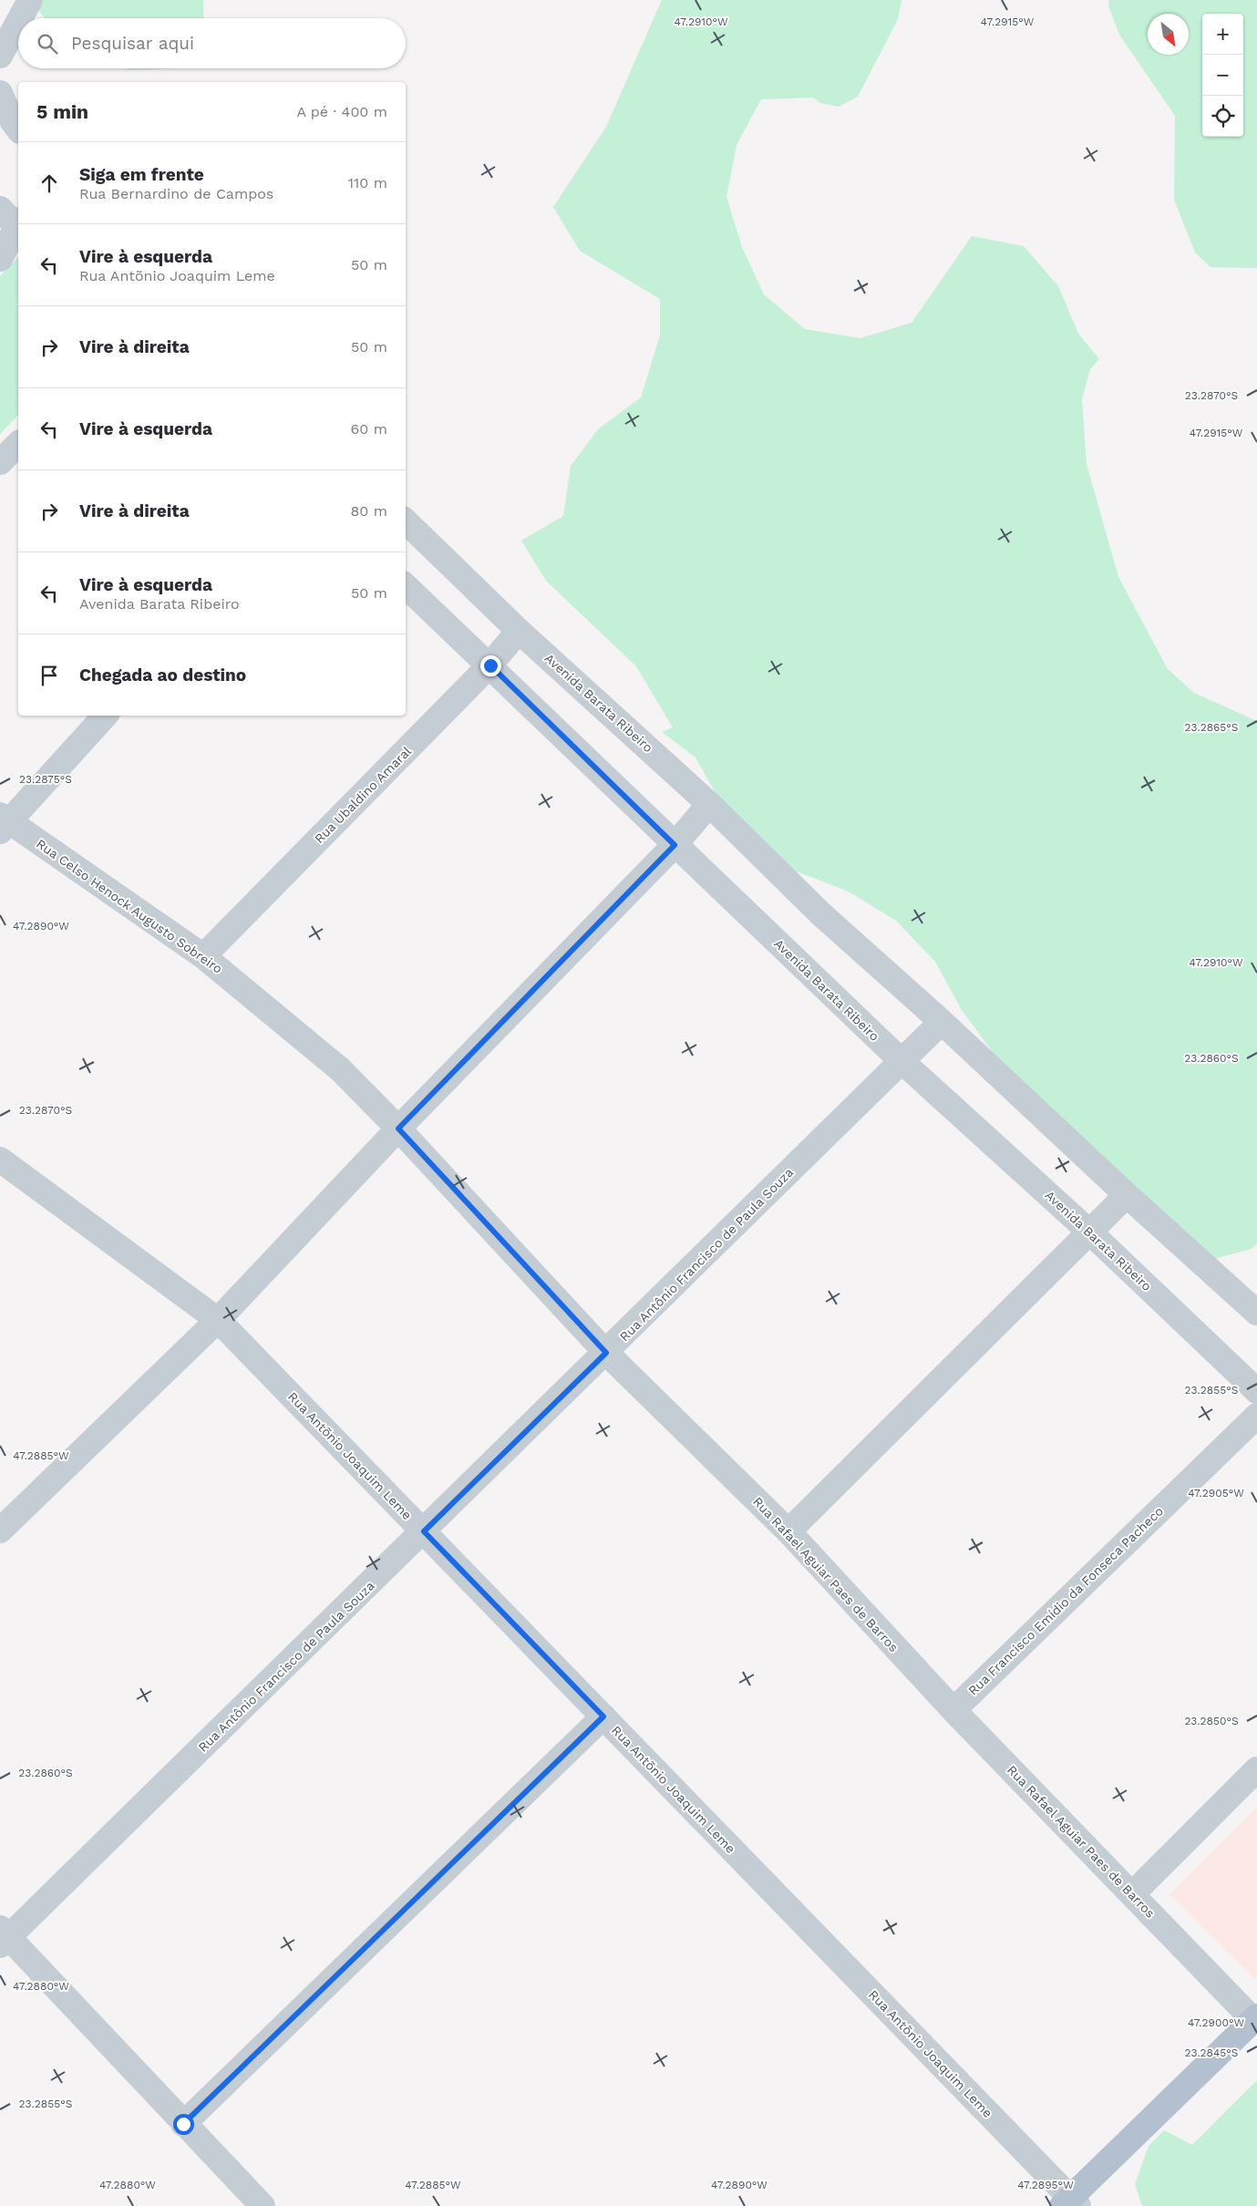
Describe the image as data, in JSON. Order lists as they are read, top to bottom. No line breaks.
{"streets":{"street":["Avenida Barata Ribeiro","Rua Ubaldino Amaral","Rua Celso Henock Augusto Sobreiro","Rua Antônio Francisco de Paula Souza","Rua Antõnio Joaquim Leme","Rua Rafael Aguiar Paes de Barros","Rua Francisco Emídio da Fonseca Pacheco"]},"crossings":[["Avenida Barata Ribeiro","Rua Ubaldino Amaral"],["Avenida Barata Ribeiro","Rua Antônio Francisco de Paula Souza"],["Rua Ubaldino Amaral","Rua Celso Henock Augusto Sobreiro"],["Rua Celso Henock Augusto Sobreiro","Rua Rafael Aguiar Paes de Barros"],["Rua Antônio Francisco de Paula Souza","Rua Antõnio Joaquim Leme"],["Rua Antônio Francisco de Paula Souza","Rua Rafael Aguiar Paes de Barros"],["Rua Rafael Aguiar Paes de Barros","Rua Francisco Emídio da Fonseca Pacheco"]],"north":"bottom right","page":{"map_buttons":["+","−"],"search":"Pesquisar aqui","heading":["5 min","A pé · 400 m"],"list":[["Siga em frente","Rua Bernardino de Campos","110 m"],["Vire à esquerda","Rua Antõnio Joaquim Leme","50 m"],["Vire à direita","50 m"],["Vire à esquerda","60 m"],["Vire à direita","80 m"],["Vire à esquerda","Avenida Barata Ribeiro","50 m"],"Chegada ao destino"]},"coordinates":["47.2910°W","47.2915°W","23.2870°S","23.2865°S","23.2875°S","47.2890°W","23.2860°S","23.2855°S","47.2885°W","47.2905°W","23.2850°S","47.2880°W","47.2900°W","23.2845°S","47.2895°W"]}
